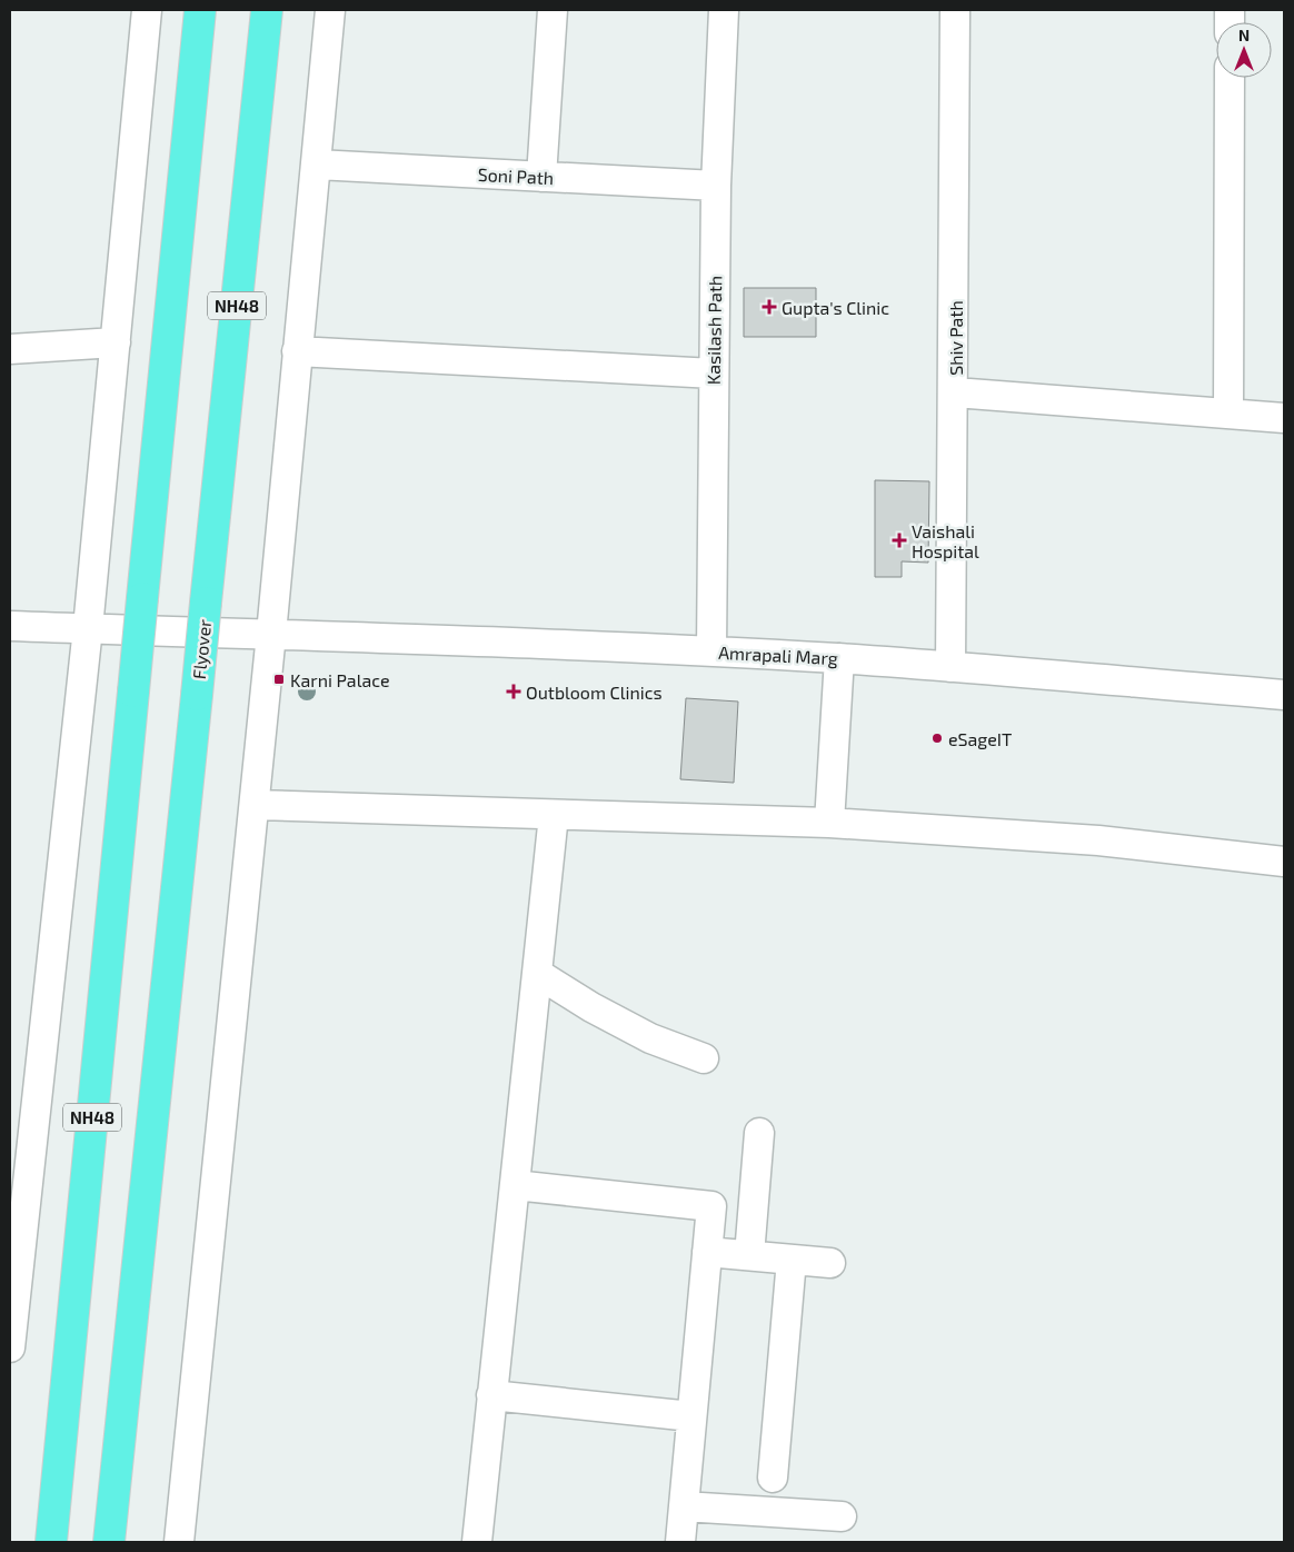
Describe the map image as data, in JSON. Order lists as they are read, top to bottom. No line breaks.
{"streets":{"highway":["NH48","Flyover"],"street":["Soni Path","Kasilash Path","Shiv Path","Amrapali Marg"]},"crossings":[["Soni Path","Kasilash Path"],["Kasilash Path","Amrapali Marg"],["Shiv Path","Amrapali Marg"]],"places":{"health":["Gupta's Clinic","Vaishali Hospital","Outbloom Clinics"],"transit":["Karni Palace"],"other":["eSageIT"]},"north":"top"}
